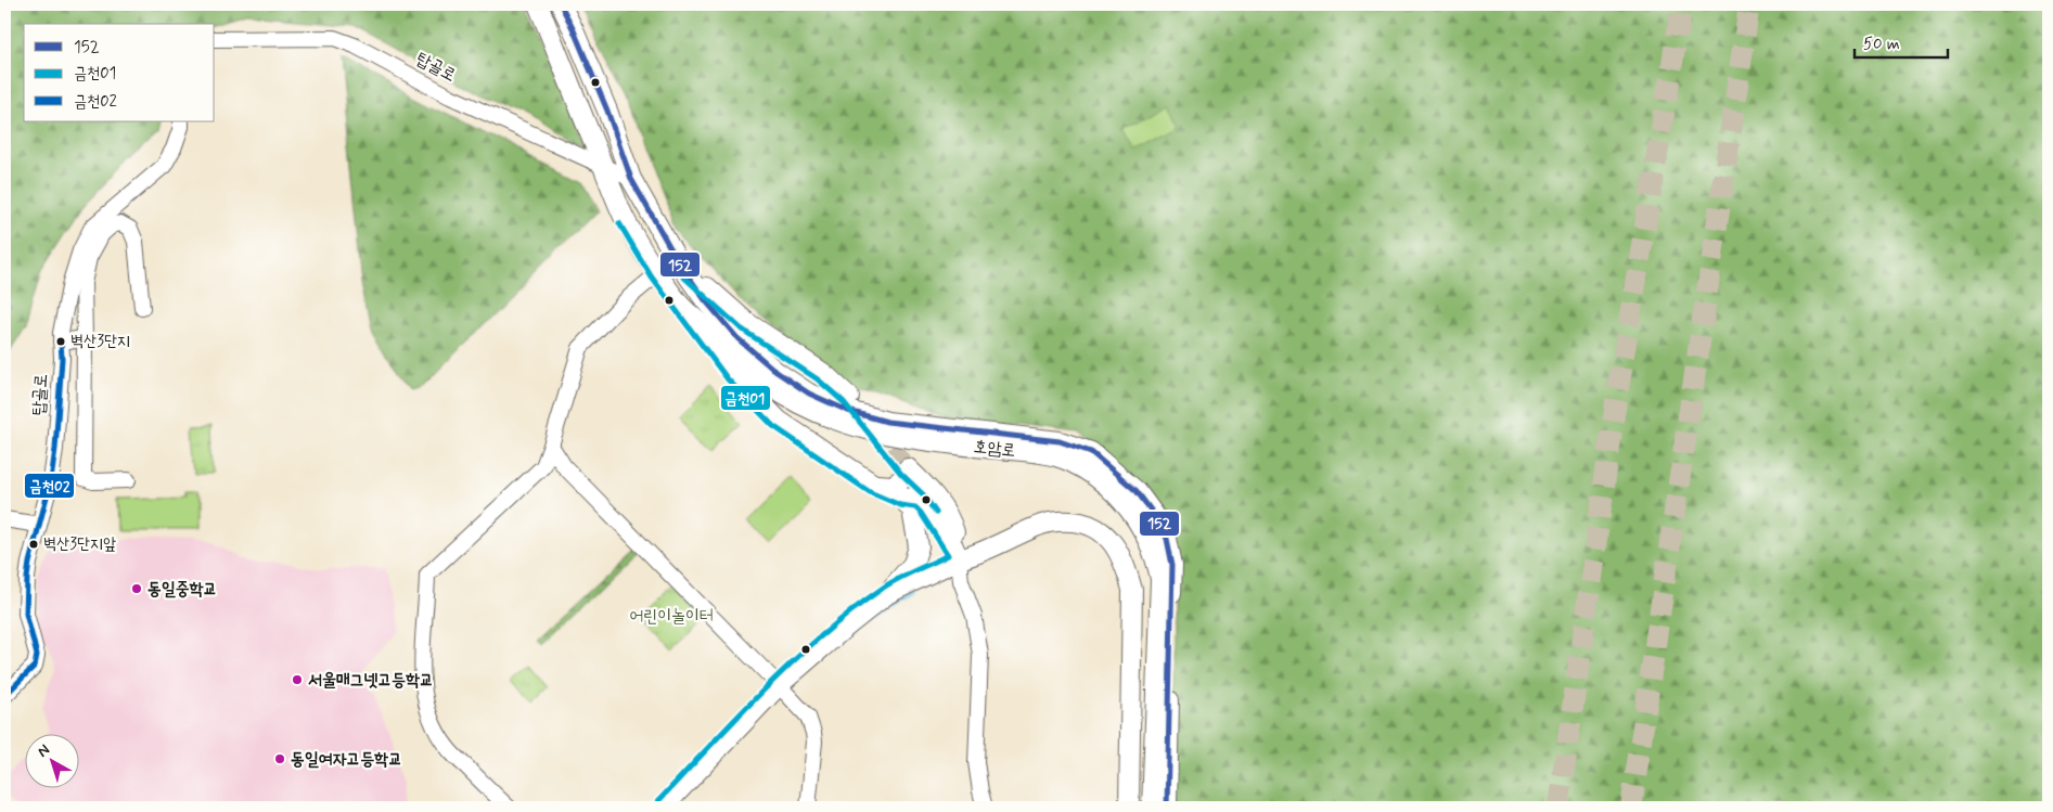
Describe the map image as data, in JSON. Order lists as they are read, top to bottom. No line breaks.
{"streets":{"main road":["호암로"],"street":["탑골로"]},"crossings":[["탑골로","호암로"]],"parks":["어린이놀이터"],"places":["벽산3단지","벽산3단지앞","동일중학교","서울매그넷고등학교","동일여자고등학교"],"lines":["transit line 152","transit line 금천01","transit line 금천02"],"legend":["152","금천01","금천02"],"scale_bar":"50 m","north":"top left"}
